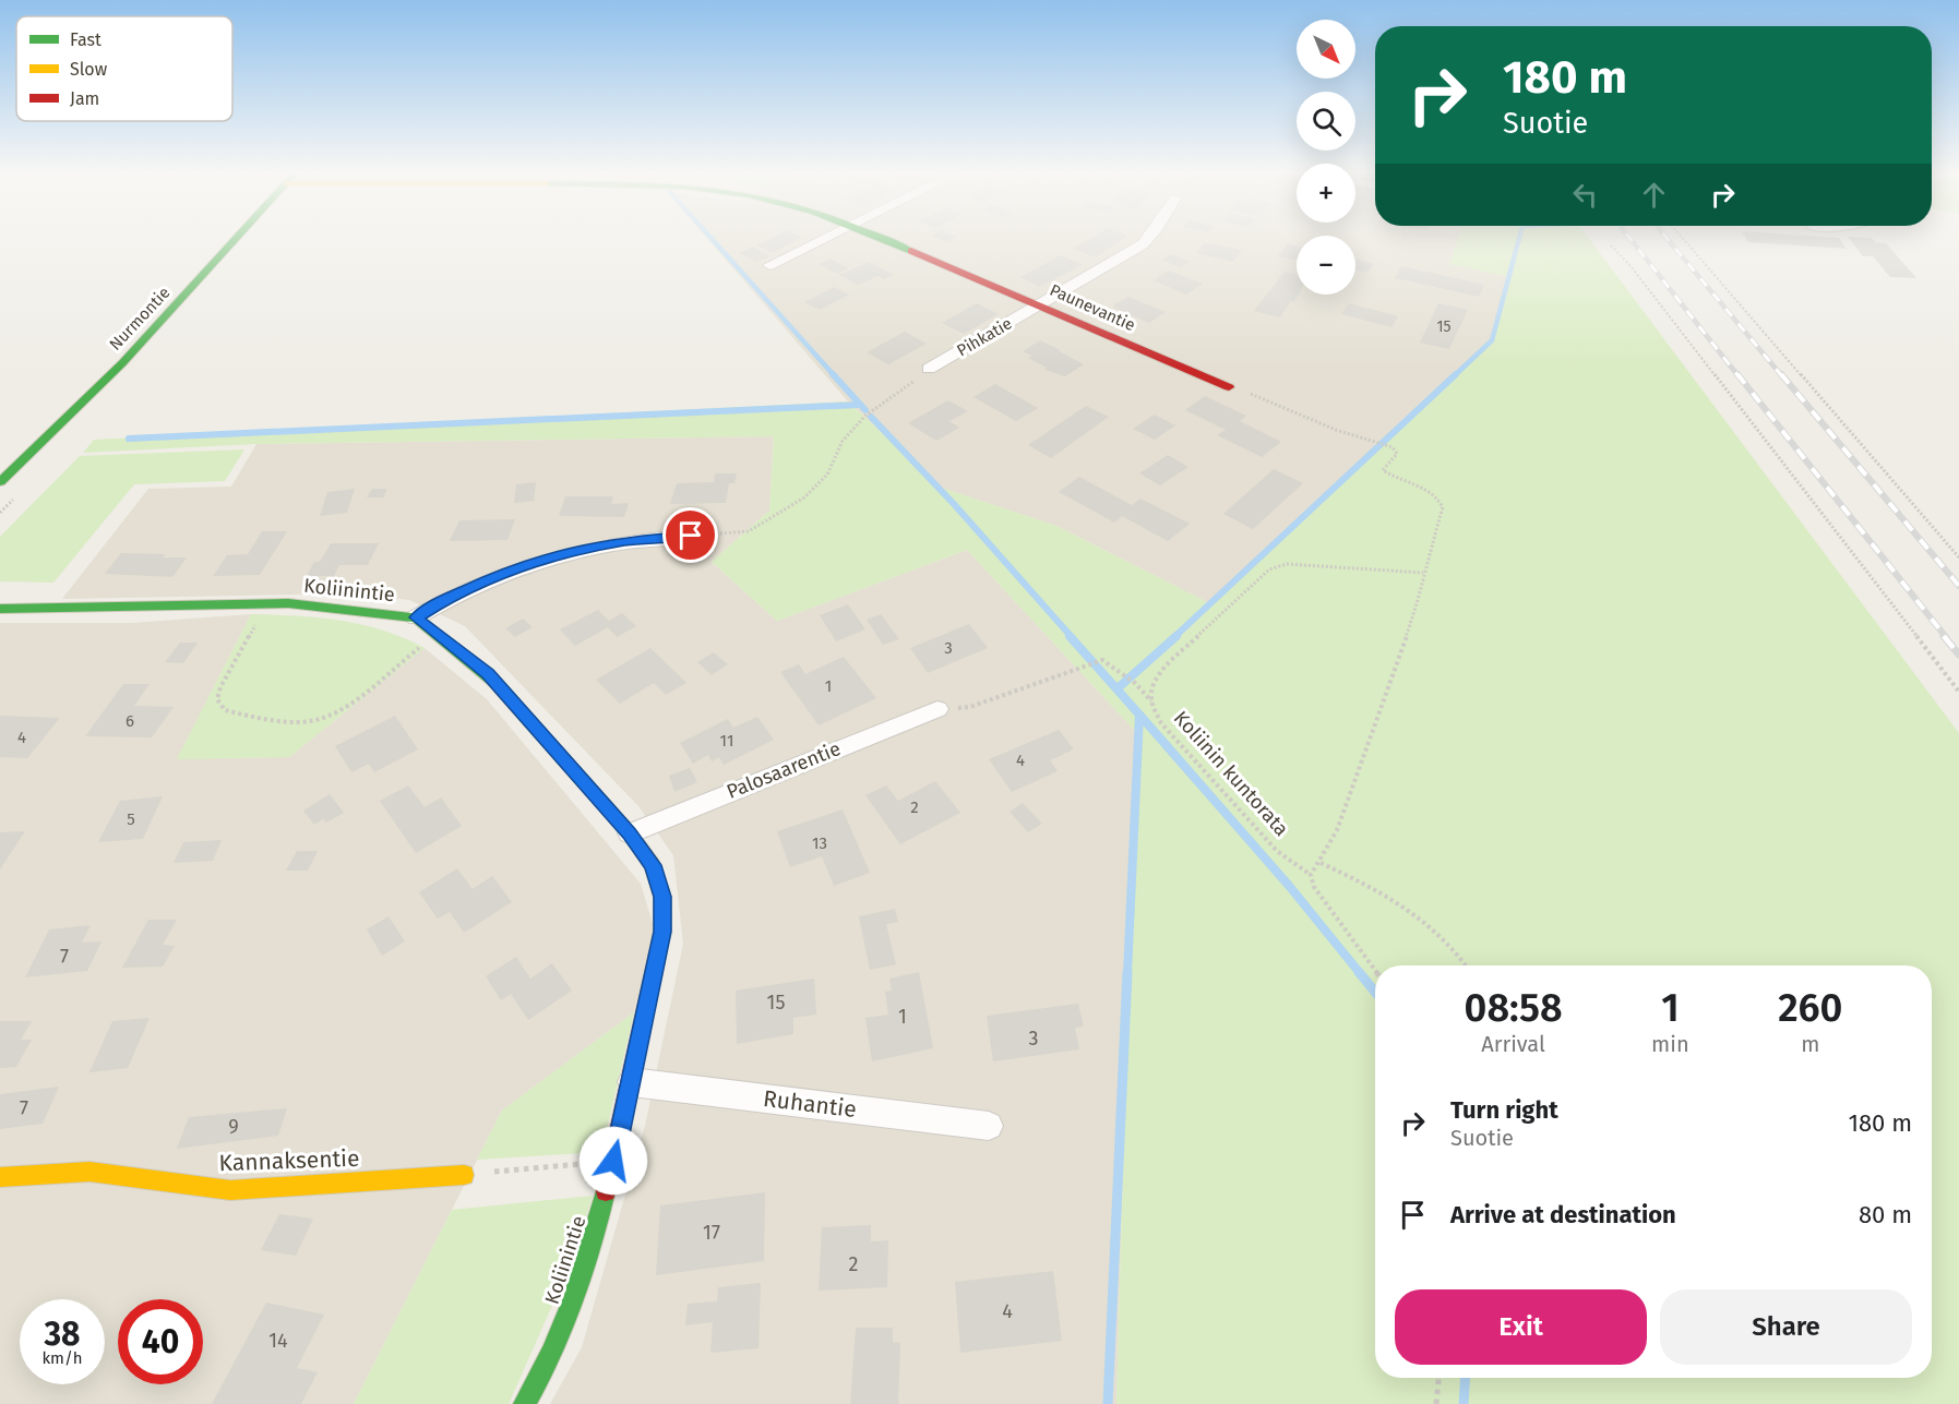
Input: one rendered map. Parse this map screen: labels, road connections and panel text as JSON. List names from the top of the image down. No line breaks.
{"streets":{"street":["Paunevantie","Nurmontie","Pihkatie","Koliinintie","Palosaarentie","Ruhantie","Kannaksentie"],"path":["Koliinin kuntorata"]},"crossings":[["Paunevantie","Pihkatie"],["Koliinintie","Palosaarentie"],["Koliinintie","Ruhantie"]],"house_numbers":["15","3","1","6","4","11","4","2","5","13","7","15","1","3","7","9","17","2","4","14"],"legend":["Fast","Slow","Jam"],"north":"bottom right","page":{"map_buttons":["+","−"],"turn":["180 m","Suotie"],"eta":["08:58","Arrival","1","min","260","m"],"list":[{"name":"Turn right","note":"Suotie","value":"180 m"},{"name":"Arrive at destination","value":"80 m"}],"buttons":["Exit","Share"],"speed":"38 km/h","limit":"40"}}
